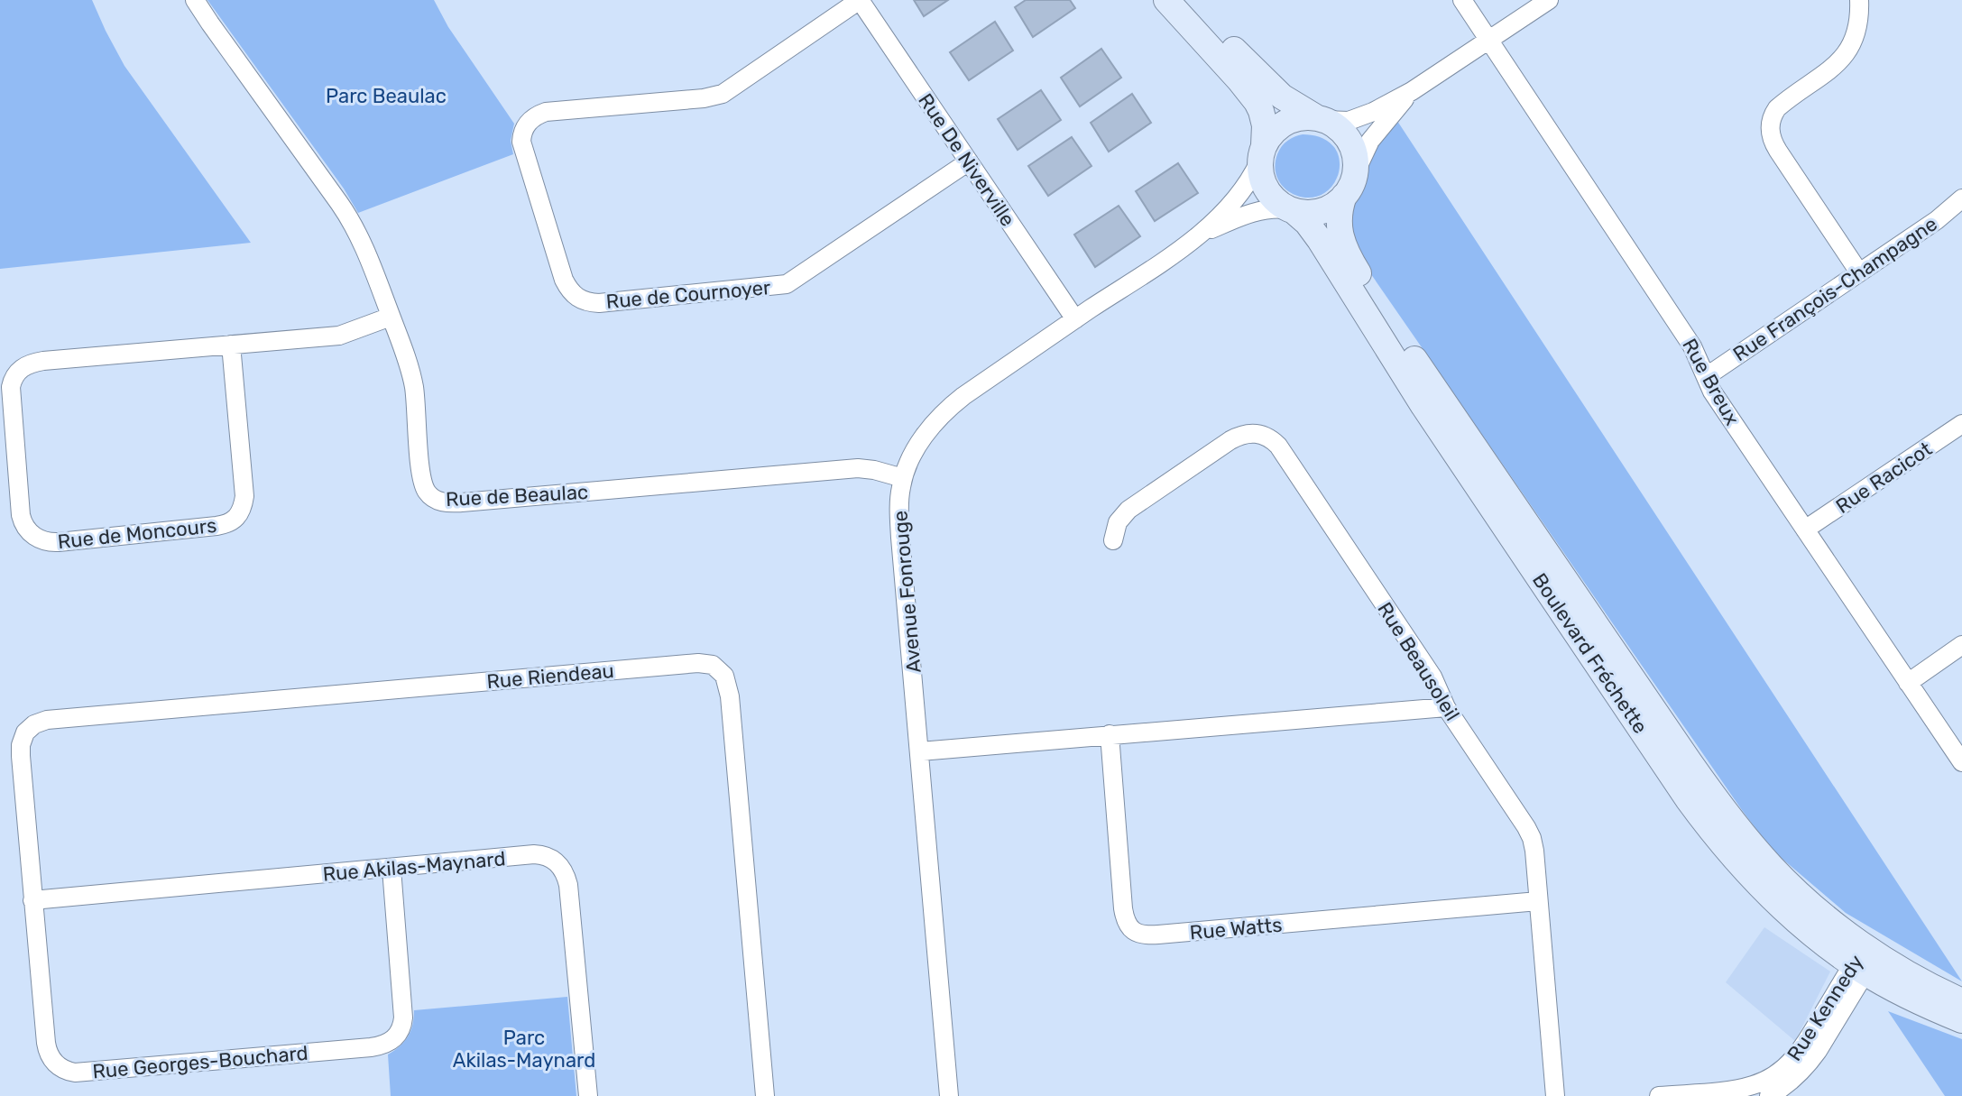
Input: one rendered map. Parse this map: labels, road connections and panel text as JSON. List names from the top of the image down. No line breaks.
{"streets":{"main road":["Boulevard Fréchette"],"street":["Rue De Niverville","Rue François-Champagne","Rue de Cournoyer","Rue Breux","Rue Racicot","Rue de Beaulac","Rue de Moncours","Avenue Fonrouge","Rue Beausoleil","Rue Riendeau","Rue Akilas-Maynard","Rue Watts","Rue Kennedy","Rue Georges-Bouchard"]},"crossings":[["Rue De Niverville","Rue de Cournoyer"],["Rue De Niverville","Avenue Fonrouge"],["Rue François-Champagne","Rue Breux"],["Rue Breux","Rue Racicot"],["Rue de Beaulac","Rue de Moncours"],["Rue de Beaulac","Avenue Fonrouge"],["Boulevard Fréchette","Rue Kennedy"],["Rue Beausoleil","Rue Watts"],["Rue Riendeau","Rue Georges-Bouchard"],["Rue Akilas-Maynard","Rue Georges-Bouchard"]],"parks":["Parc Beaulac","Parc Akilas-Maynard"]}
